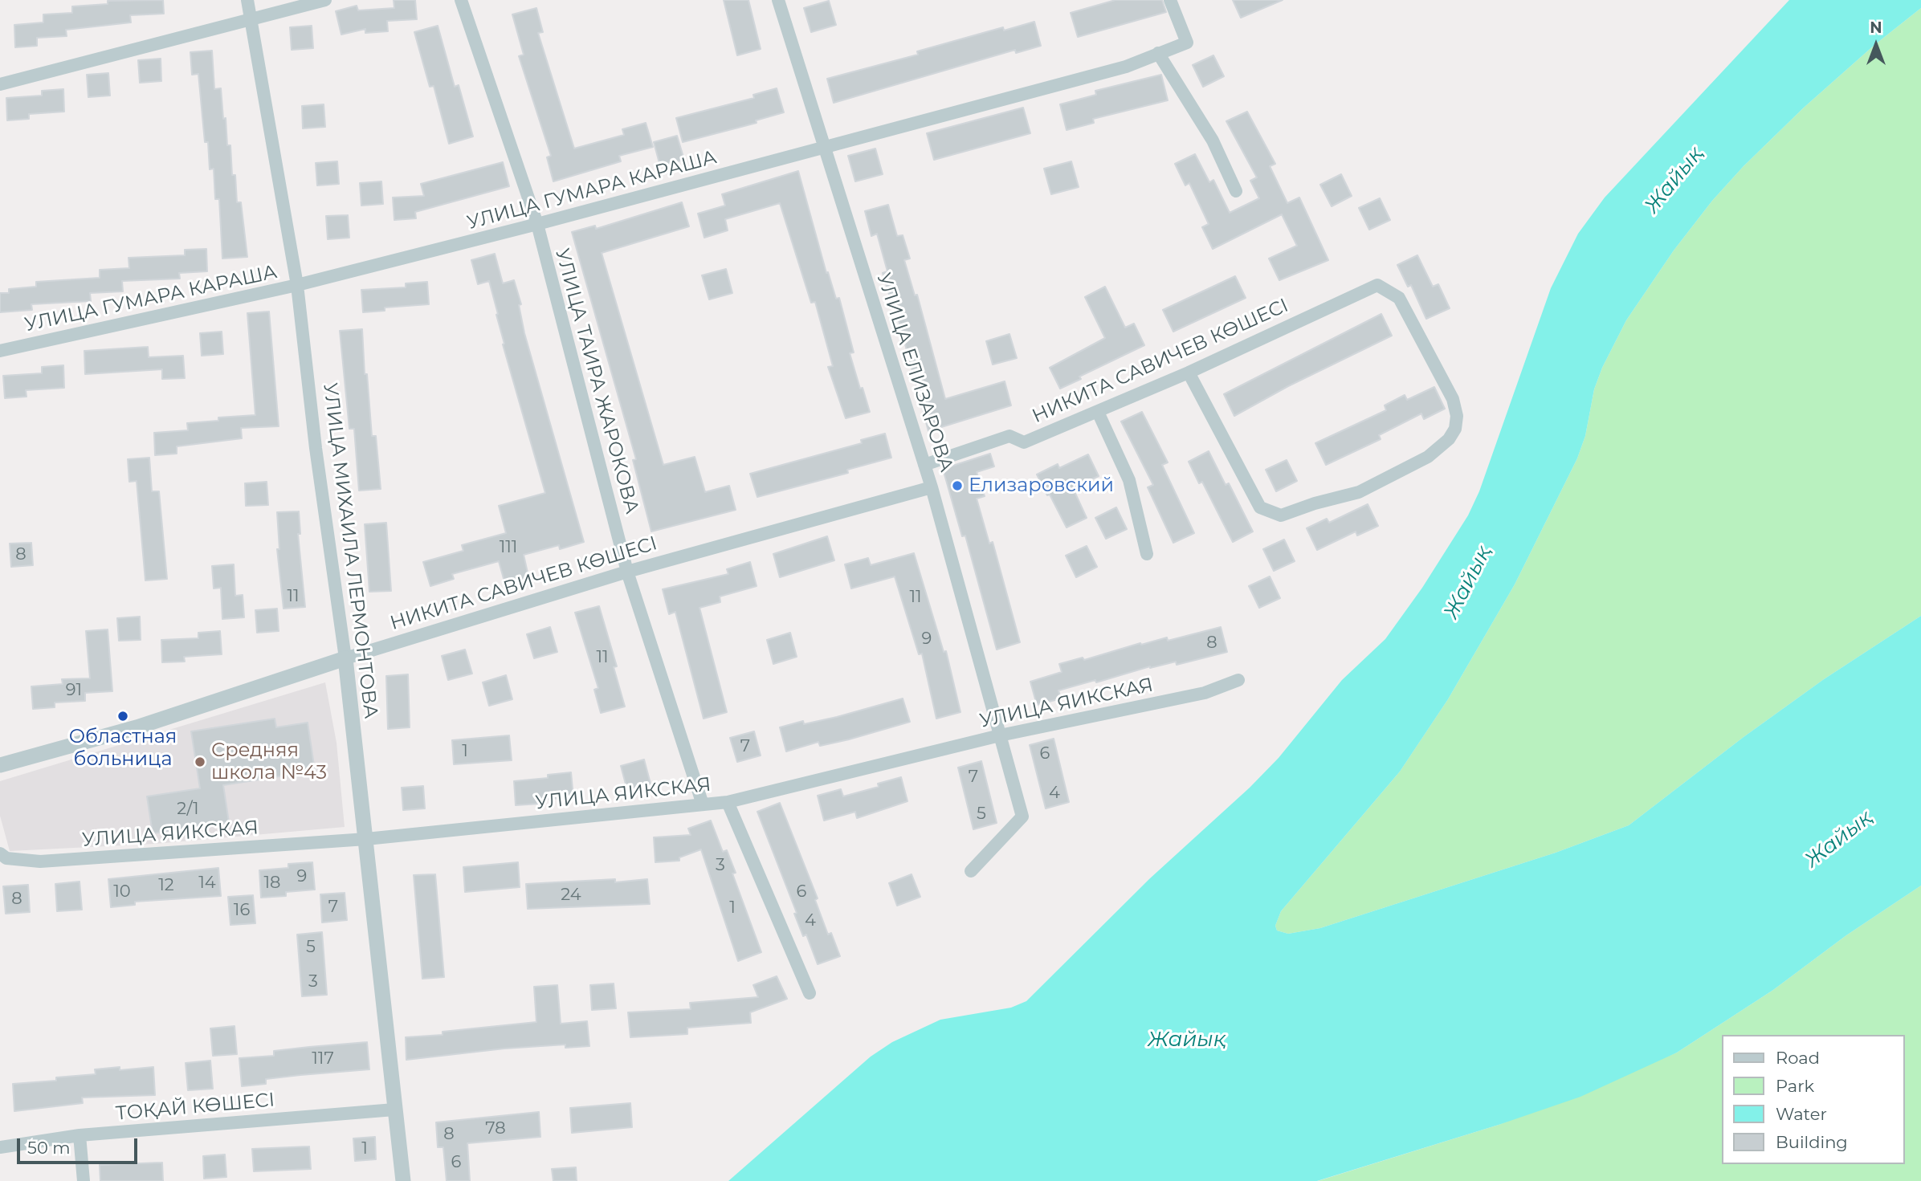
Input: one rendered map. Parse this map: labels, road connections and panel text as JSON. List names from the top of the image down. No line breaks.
{"streets":{"street":["УЛИЦА ГУМАРА КАРАША","НИКИТА САВИЧЕВ КӨШЕСІ","УЛИЦА ЕЛИЗАРОВА","УЛИЦА ТАИРА ЖАРОКОВА","УЛИЦА МИХАИЛА ЛЕРМОНТОВА","УЛИЦА ЯИКСКАЯ","ТОҚАЙ КӨШЕСІ"]},"crossings":[["УЛИЦА ГУМАРА КАРАША","УЛИЦА ЕЛИЗАРОВА"],["УЛИЦА ГУМАРА КАРАША","УЛИЦА ТАИРА ЖАРОКОВА"],["УЛИЦА ГУМАРА КАРАША","УЛИЦА МИХАИЛА ЛЕРМОНТОВА"],["НИКИТА САВИЧЕВ КӨШЕСІ","УЛИЦА ЕЛИЗАРОВА"],["НИКИТА САВИЧЕВ КӨШЕСІ","УЛИЦА ТАИРА ЖАРОКОВА"],["НИКИТА САВИЧЕВ КӨШЕСІ","УЛИЦА МИХАИЛА ЛЕРМОНТОВА"],["УЛИЦА ЕЛИЗАРОВА","УЛИЦА ЯИКСКАЯ"],["УЛИЦА ТАИРА ЖАРОКОВА","УЛИЦА ЯИКСКАЯ"],["УЛИЦА МИХАИЛА ЛЕРМОНТОВА","УЛИЦА ЯИКСКАЯ"],["УЛИЦА МИХАИЛА ЛЕРМОНТОВА","ТОҚАЙ КӨШЕСІ"]],"water":["Жайық"],"places":["Елизаровский","Областная больница","Средняя школа №43"],"house_numbers":["111","8","11","11","9","8","11","91","7","1","6","7","4","2/1","5","3","9","14","18","12","10","6","24","8","7","1","16","4","5","3","117","78","8","1","6"],"legend":["Road","Park","Water","Building"],"scale_bar":"50 m","north":"top"}
